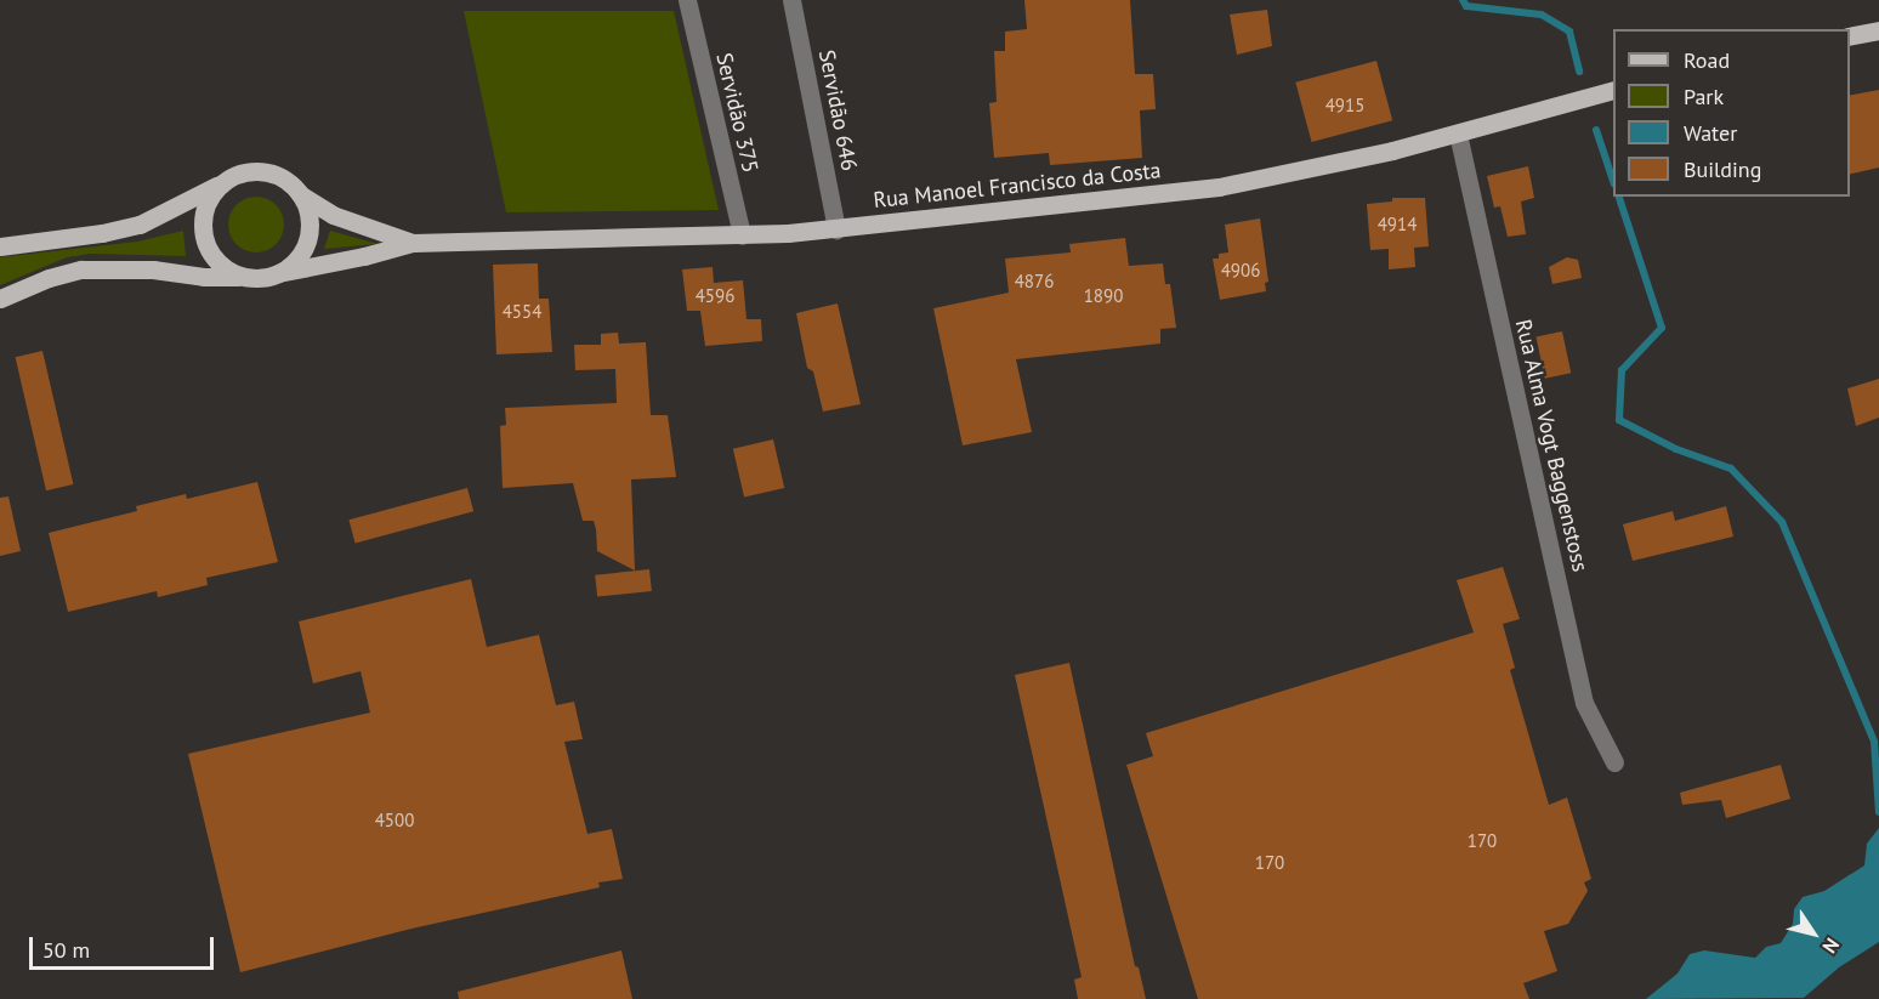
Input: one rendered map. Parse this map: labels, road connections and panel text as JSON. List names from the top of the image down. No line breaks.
{"streets":{"main road":["Rua Manoel Francisco da Costa"],"street":["Servidão 646","Servidão 375","Rua Alma Vogt Baggenstoss"]},"crossings":[["Servidão 646","Rua Manoel Francisco da Costa"],["Servidão 375","Rua Manoel Francisco da Costa"],["Rua Manoel Francisco da Costa","Rua Alma Vogt Baggenstoss"]],"house_numbers":["4915","4914","4906","4876","4596","1890","4554","4500","170","170"],"legend":["Road","Park","Water","Building"],"scale_bar":"50 m","north":"bottom right"}
